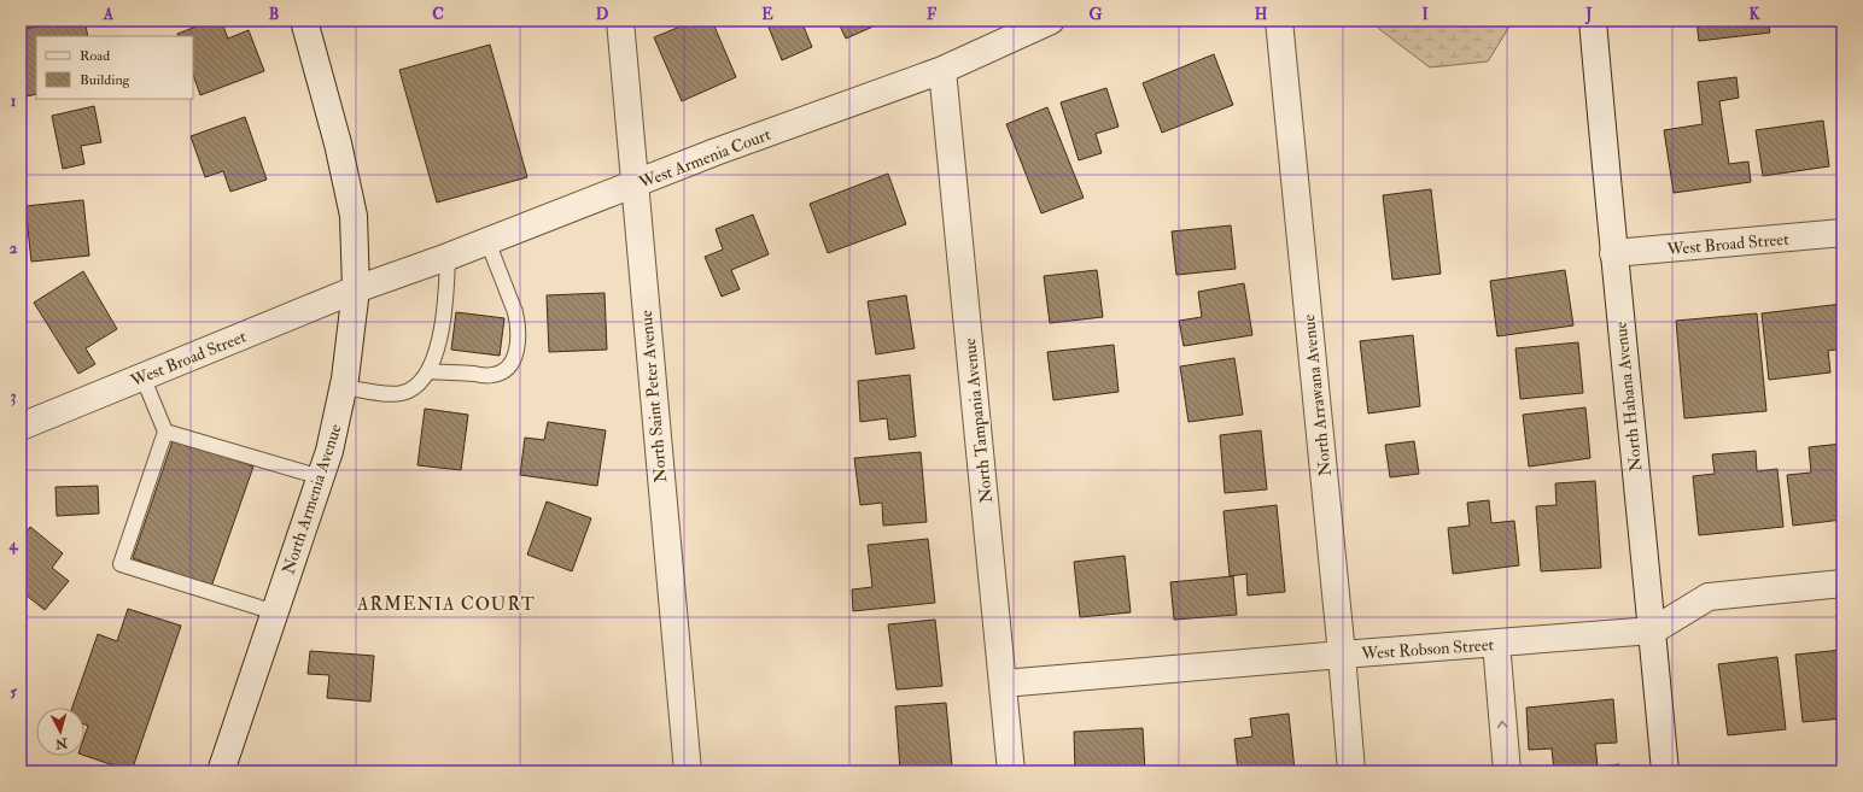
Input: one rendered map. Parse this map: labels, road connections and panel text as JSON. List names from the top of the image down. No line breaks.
{"streets":{"street":["West Armenia Court","West Broad Street","North Arrawana Avenue","North Saint Peter Avenue","North Habana Avenue","North Tampania Avenue","North Armenia Avenue","West Robson Street"]},"crossings":[["West Armenia Court","West Broad Street"],["West Armenia Court","North Saint Peter Avenue"],["West Armenia Court","North Tampania Avenue"],["West Armenia Court","North Armenia Avenue"],["West Broad Street","North Habana Avenue"],["West Broad Street","North Armenia Avenue"],["North Arrawana Avenue","West Robson Street"],["North Habana Avenue","West Robson Street"],["North Tampania Avenue","West Robson Street"]],"districts":["ARMENIA COURT"],"legend":["Road","Building"],"north":"bottom","grid":{"columns":["A","B","C","D","E","F","G","H","I","J","K"],"rows":["1","2","3","4","5"]}}
